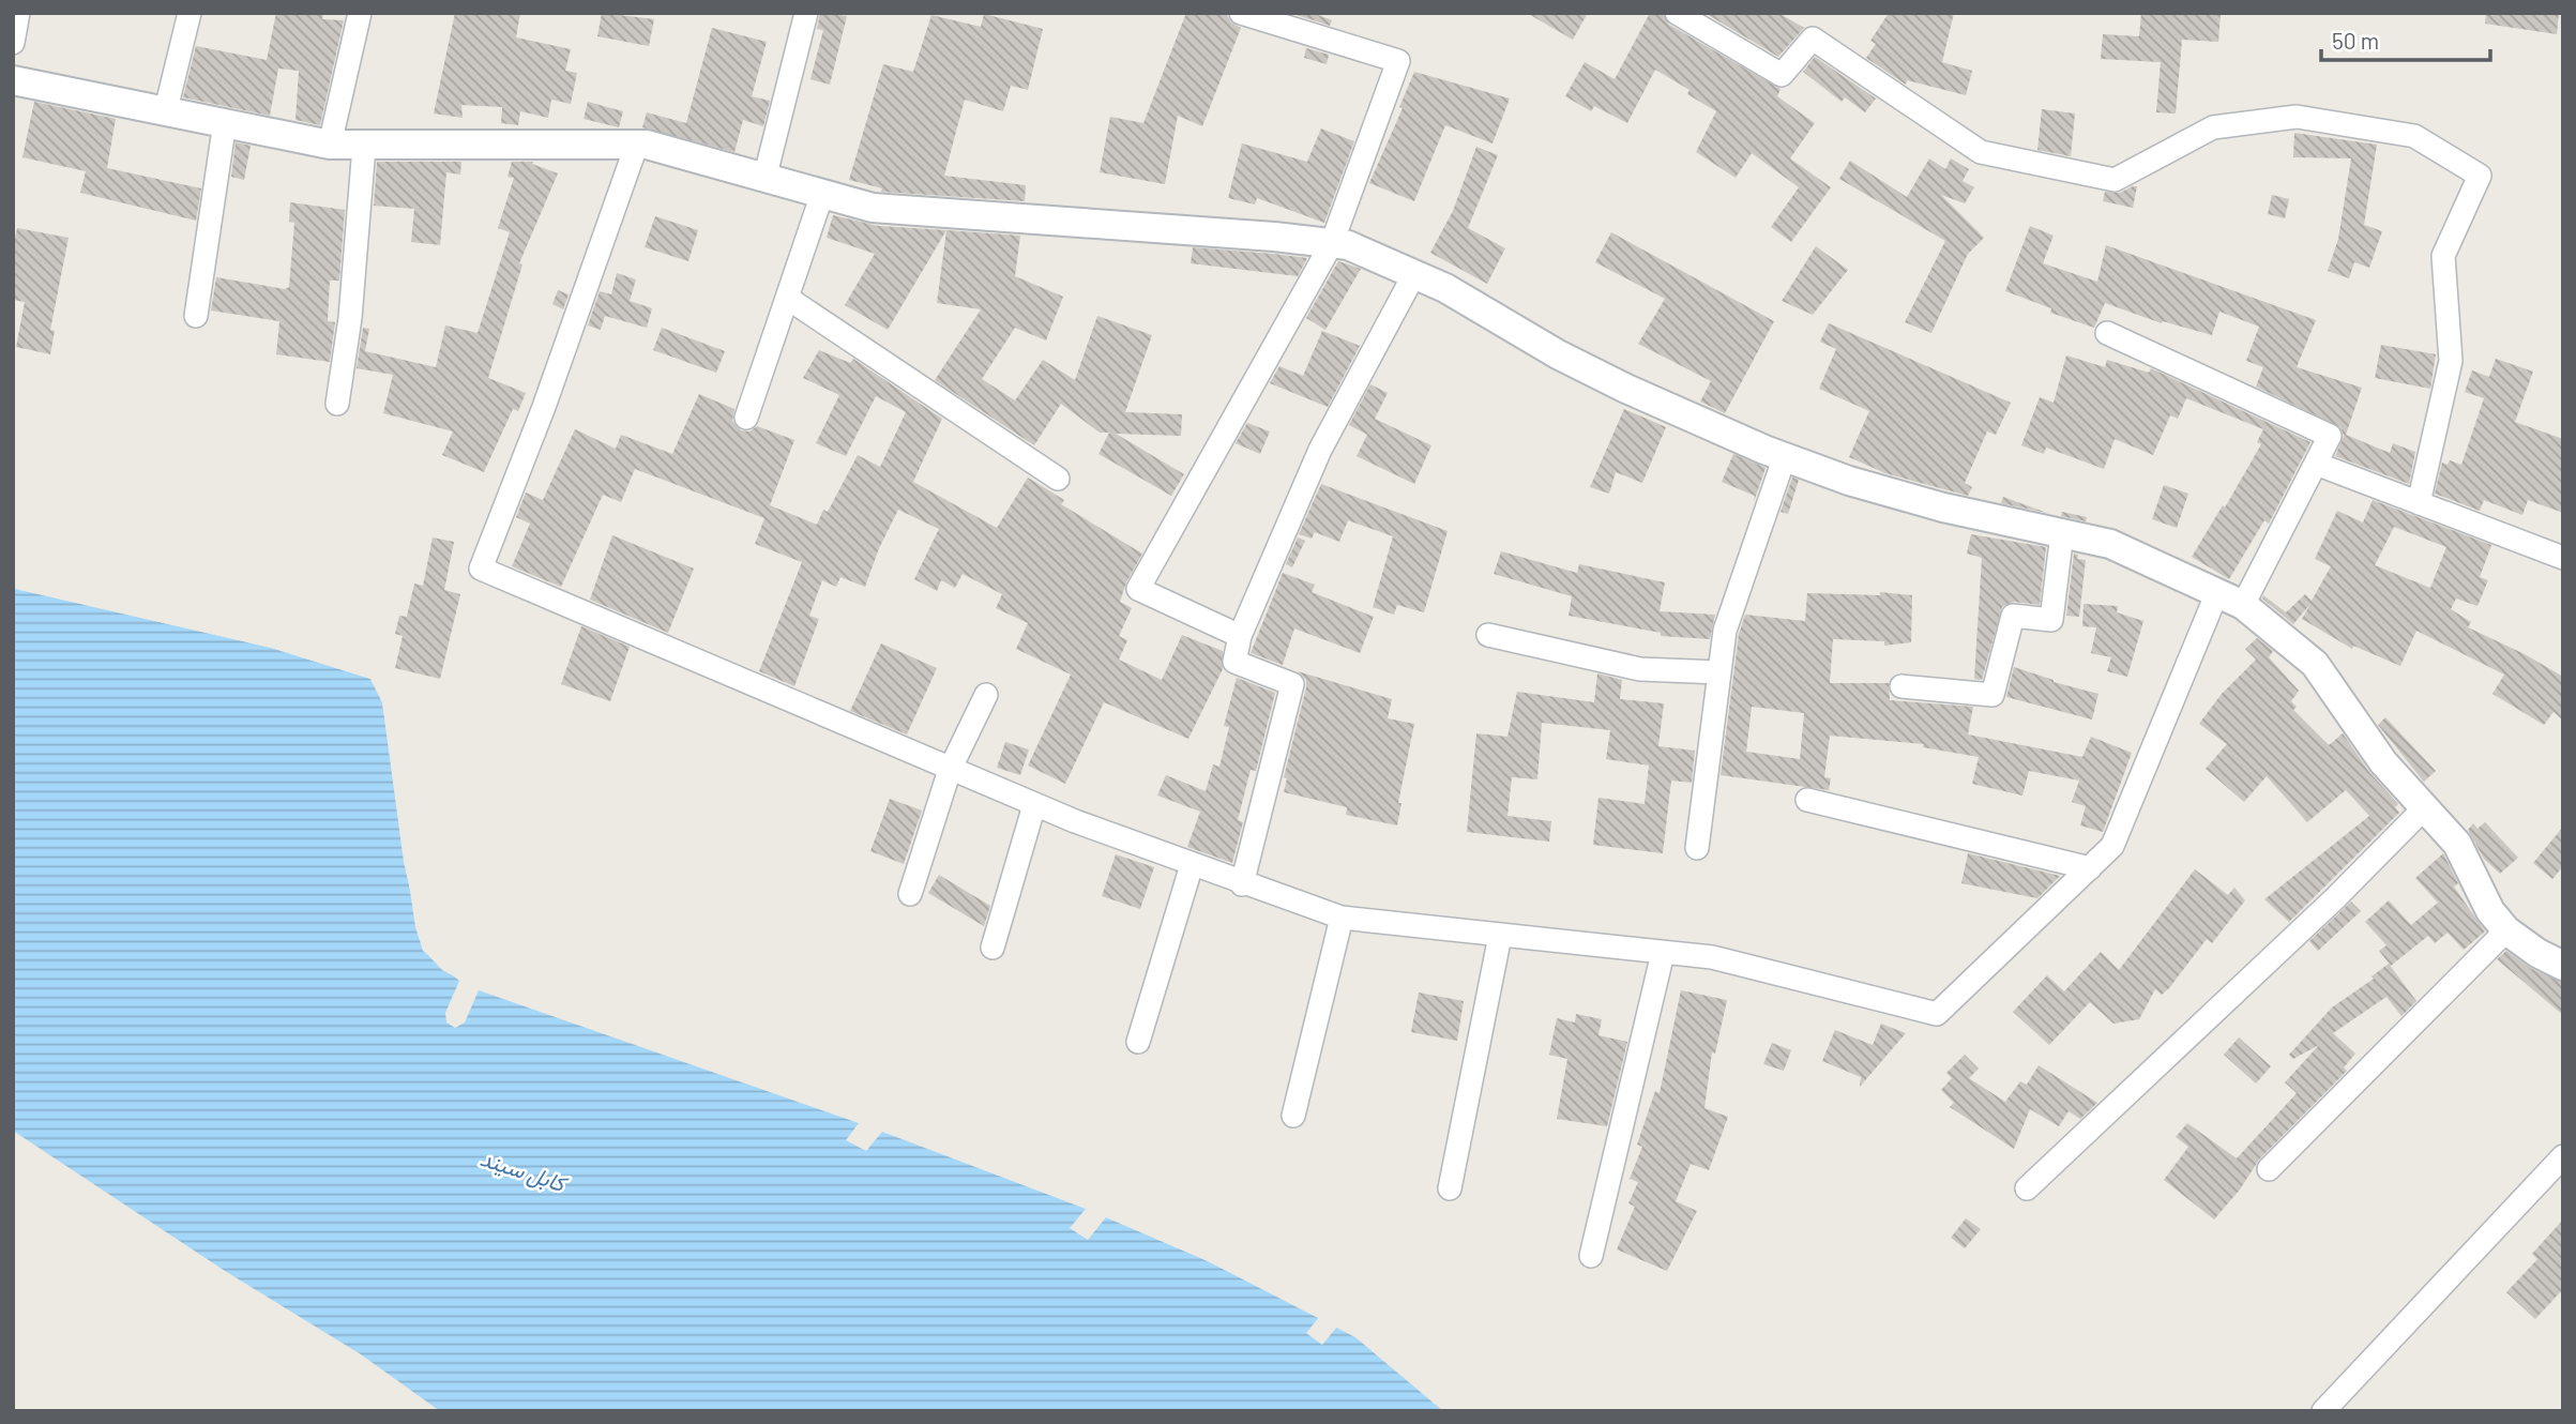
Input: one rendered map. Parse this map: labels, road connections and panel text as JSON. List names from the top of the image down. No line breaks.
{"water":["کابل سيند"],"scale_bar":"50 m"}
